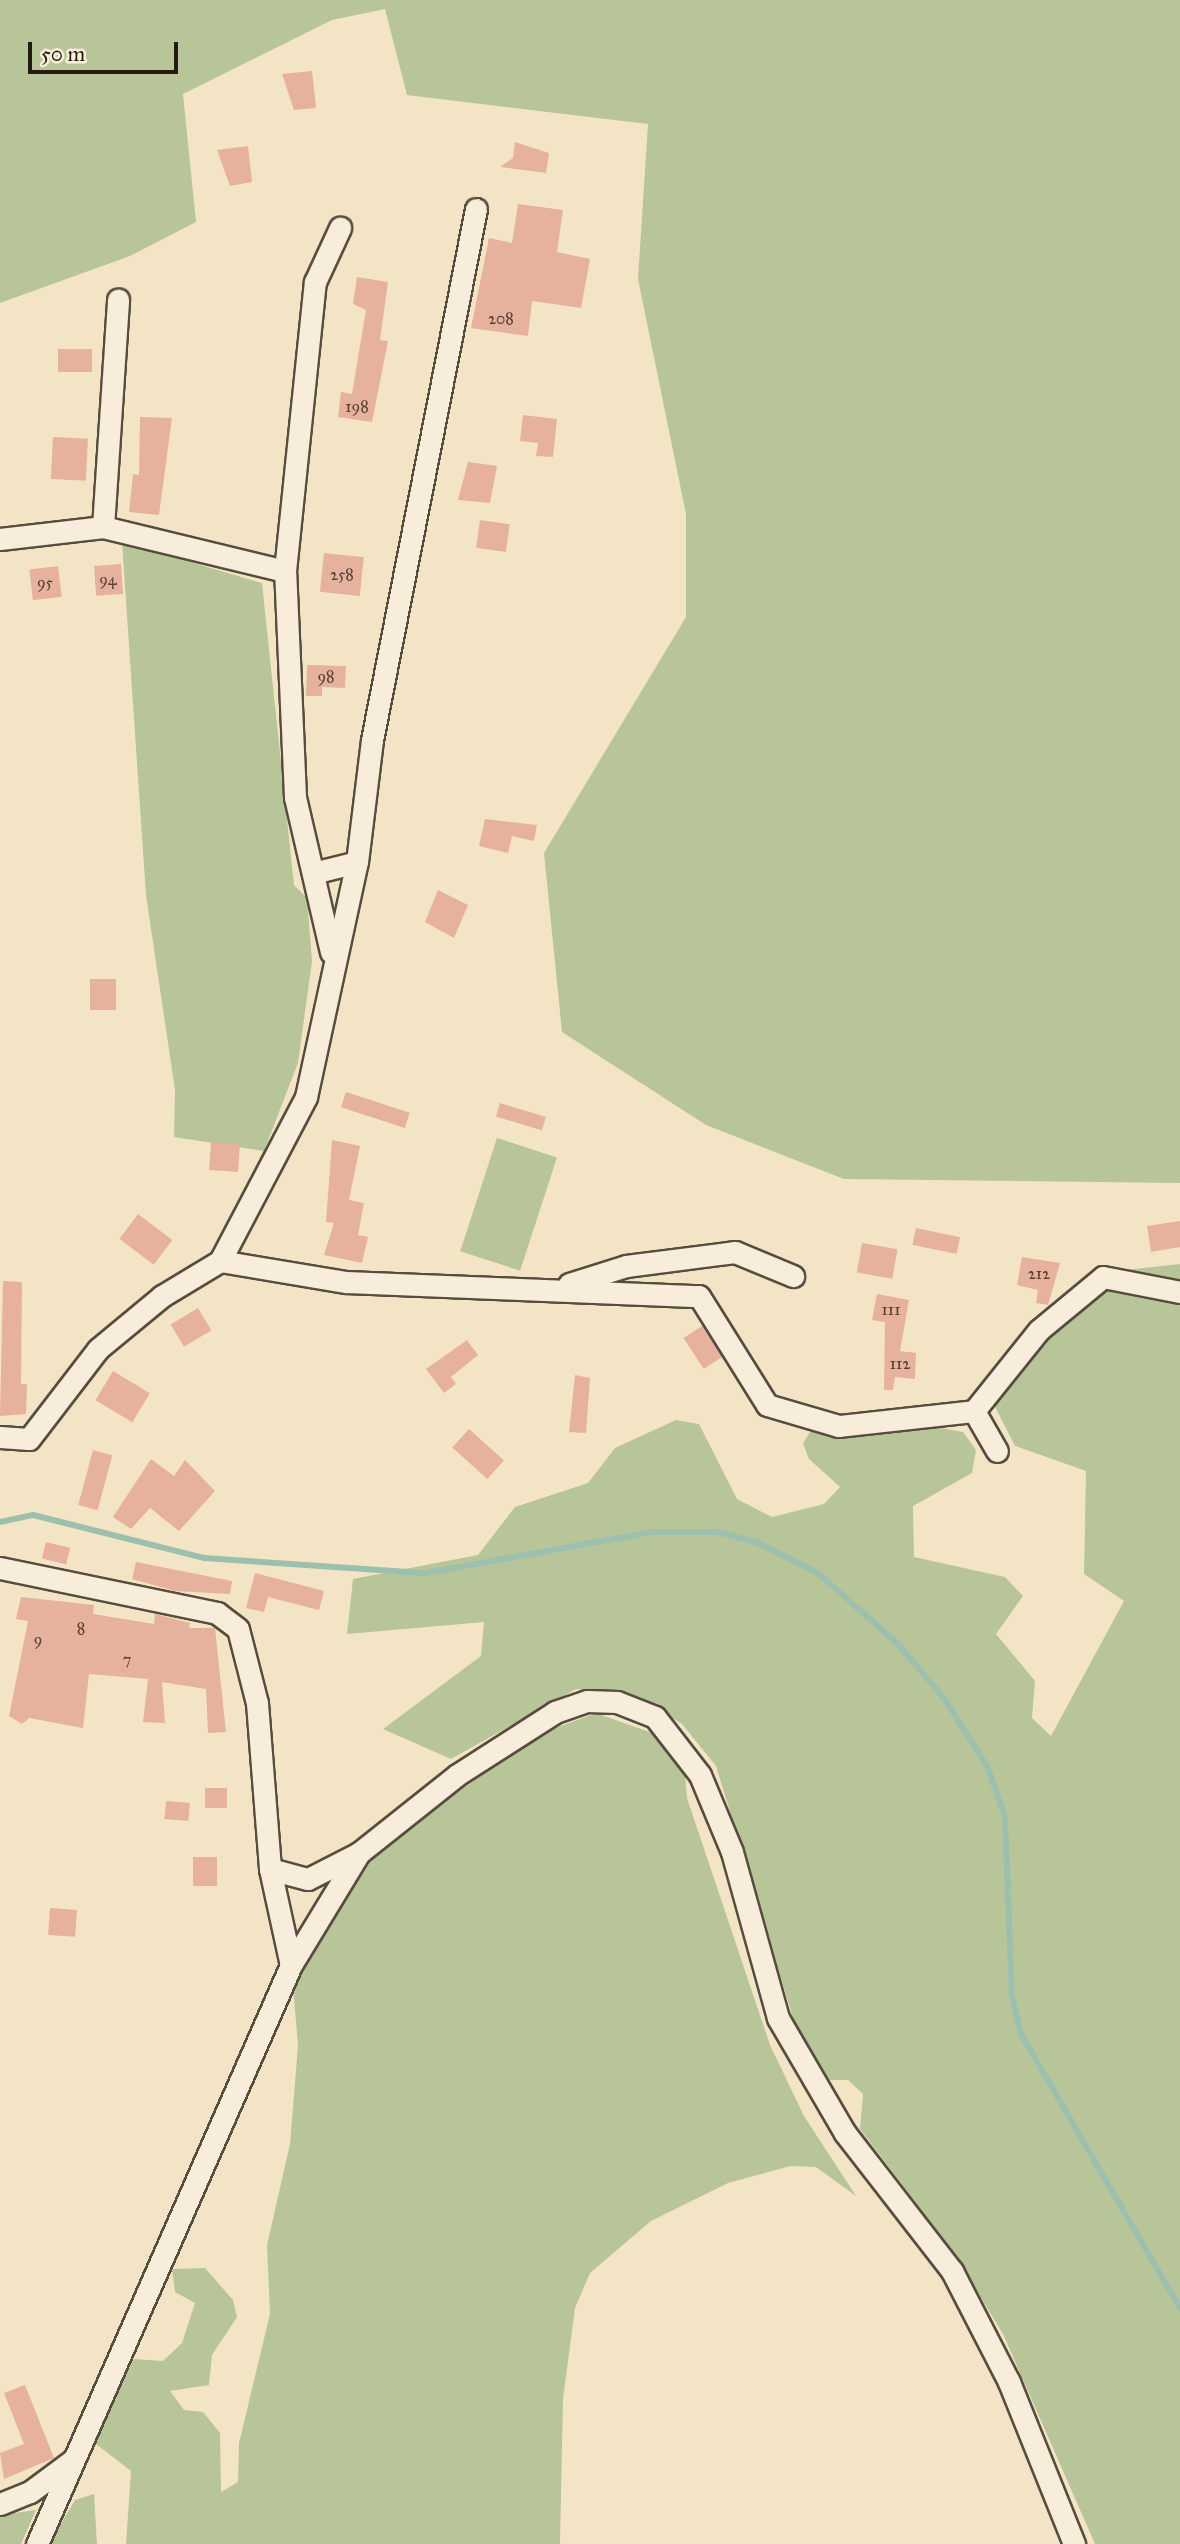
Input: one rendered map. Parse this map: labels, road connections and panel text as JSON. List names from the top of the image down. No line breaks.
{"house_numbers":["208","198","258","94","95","98","212","111","112","8","9","7"],"scale_bar":"50 m"}
